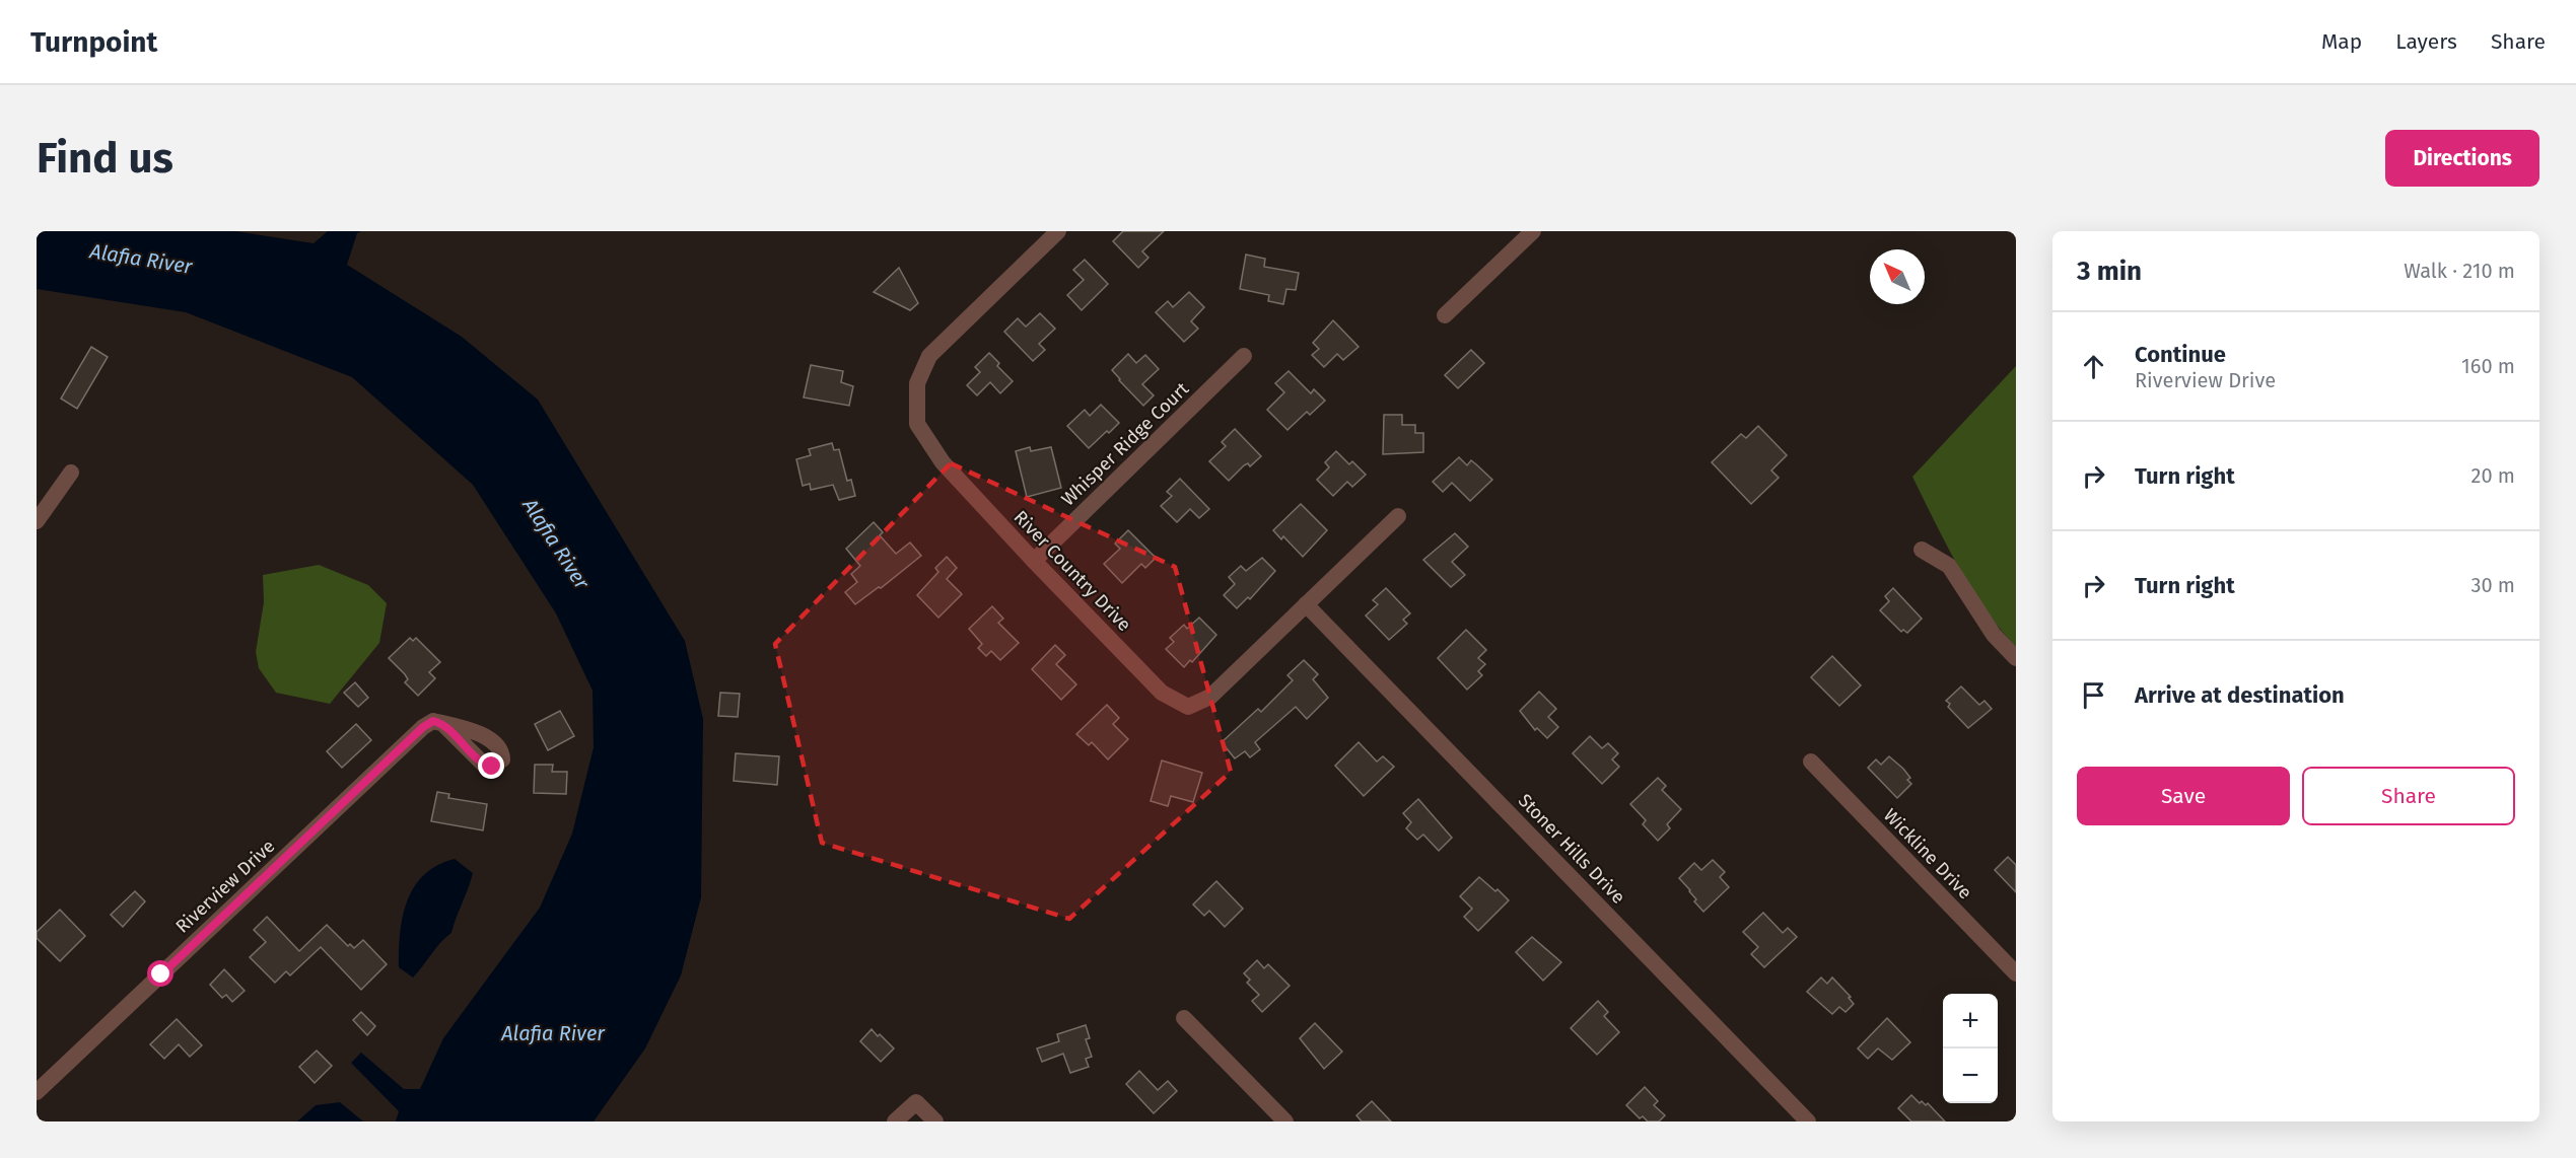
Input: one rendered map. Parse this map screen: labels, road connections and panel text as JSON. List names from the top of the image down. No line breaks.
{"streets":{"street":["Whisper Ridge Court","River Country Drive","Stoner Hills Drive","Wickline Drive","Riverview Drive"]},"crossings":[["Whisper Ridge Court","River Country Drive"],["River Country Drive","Stoner Hills Drive"]],"water":["Alafia River"],"north":"top left","page":{"header":"Turnpoint","nav":["Map","Layers","Share"],"buttons":["Directions",["Save","Share"]],"title":"Find us","heading":["3 min","Walk · 210 m"],"list":[["Continue","Riverview Drive","160 m"],["Turn right","20 m"],["Turn right","30 m"],"Arrive at destination"],"map_buttons":["+","−"]}}
